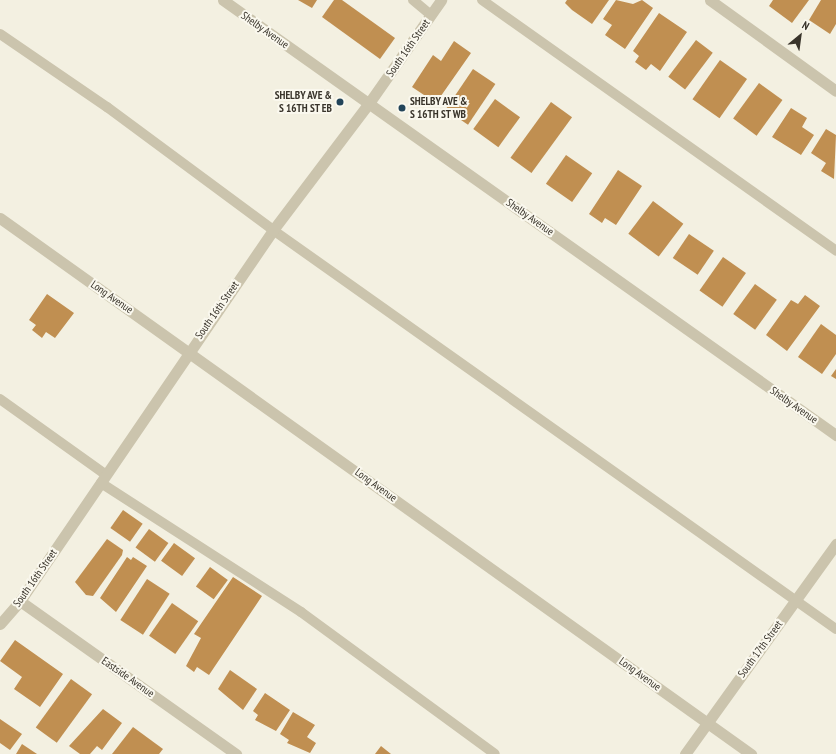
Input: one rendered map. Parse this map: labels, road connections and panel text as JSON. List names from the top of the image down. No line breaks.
{"streets":{"street":["Shelby Avenue","South 16th Street","Long Avenue","South 17th Street","Eastside Avenue"]},"crossings":[["Shelby Avenue","South 16th Street"],["South 16th Street","Long Avenue"],["South 16th Street","Eastside Avenue"],["Long Avenue","South 17th Street"]],"places":["SHELBY AVE & S 16TH ST EB","SHELBY AVE & S 16TH ST WB"],"north":"top right"}
